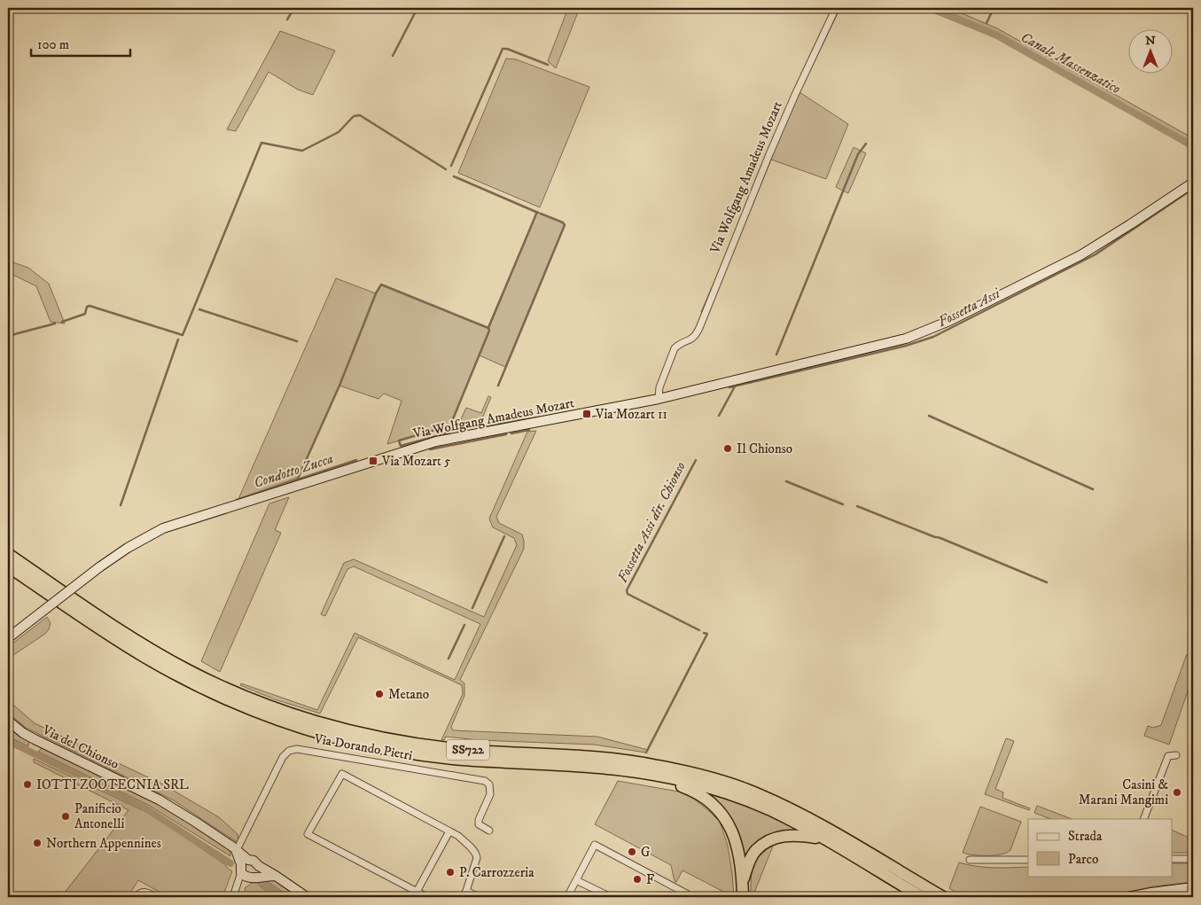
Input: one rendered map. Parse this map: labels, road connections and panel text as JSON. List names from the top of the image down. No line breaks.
{"streets":{"highway":["SS722"],"street":["Via Wolfgang Amadeus Mozart","Via del Chionso","Via Dorando Pietri"]},"crossings":[["Via del Chionso","Via Dorando Pietri"]],"water":["Canale Massenzatico","Fossetta Assi","Condotto Zucca","Fossetta Assi dir. Chionso"],"places":{"transit":["Via Mozart 11","Via Mozart 5"],"other":["Il Chionso","Metano","IOTTI ZOOTECNIA SRL","Casini & Marani Mangimi","Panificio Antonelli","Northern Appennines","G","P. Carrozzeria","F"]},"legend":["Strada","Parco"],"scale_bar":"100 m","north":"top"}
